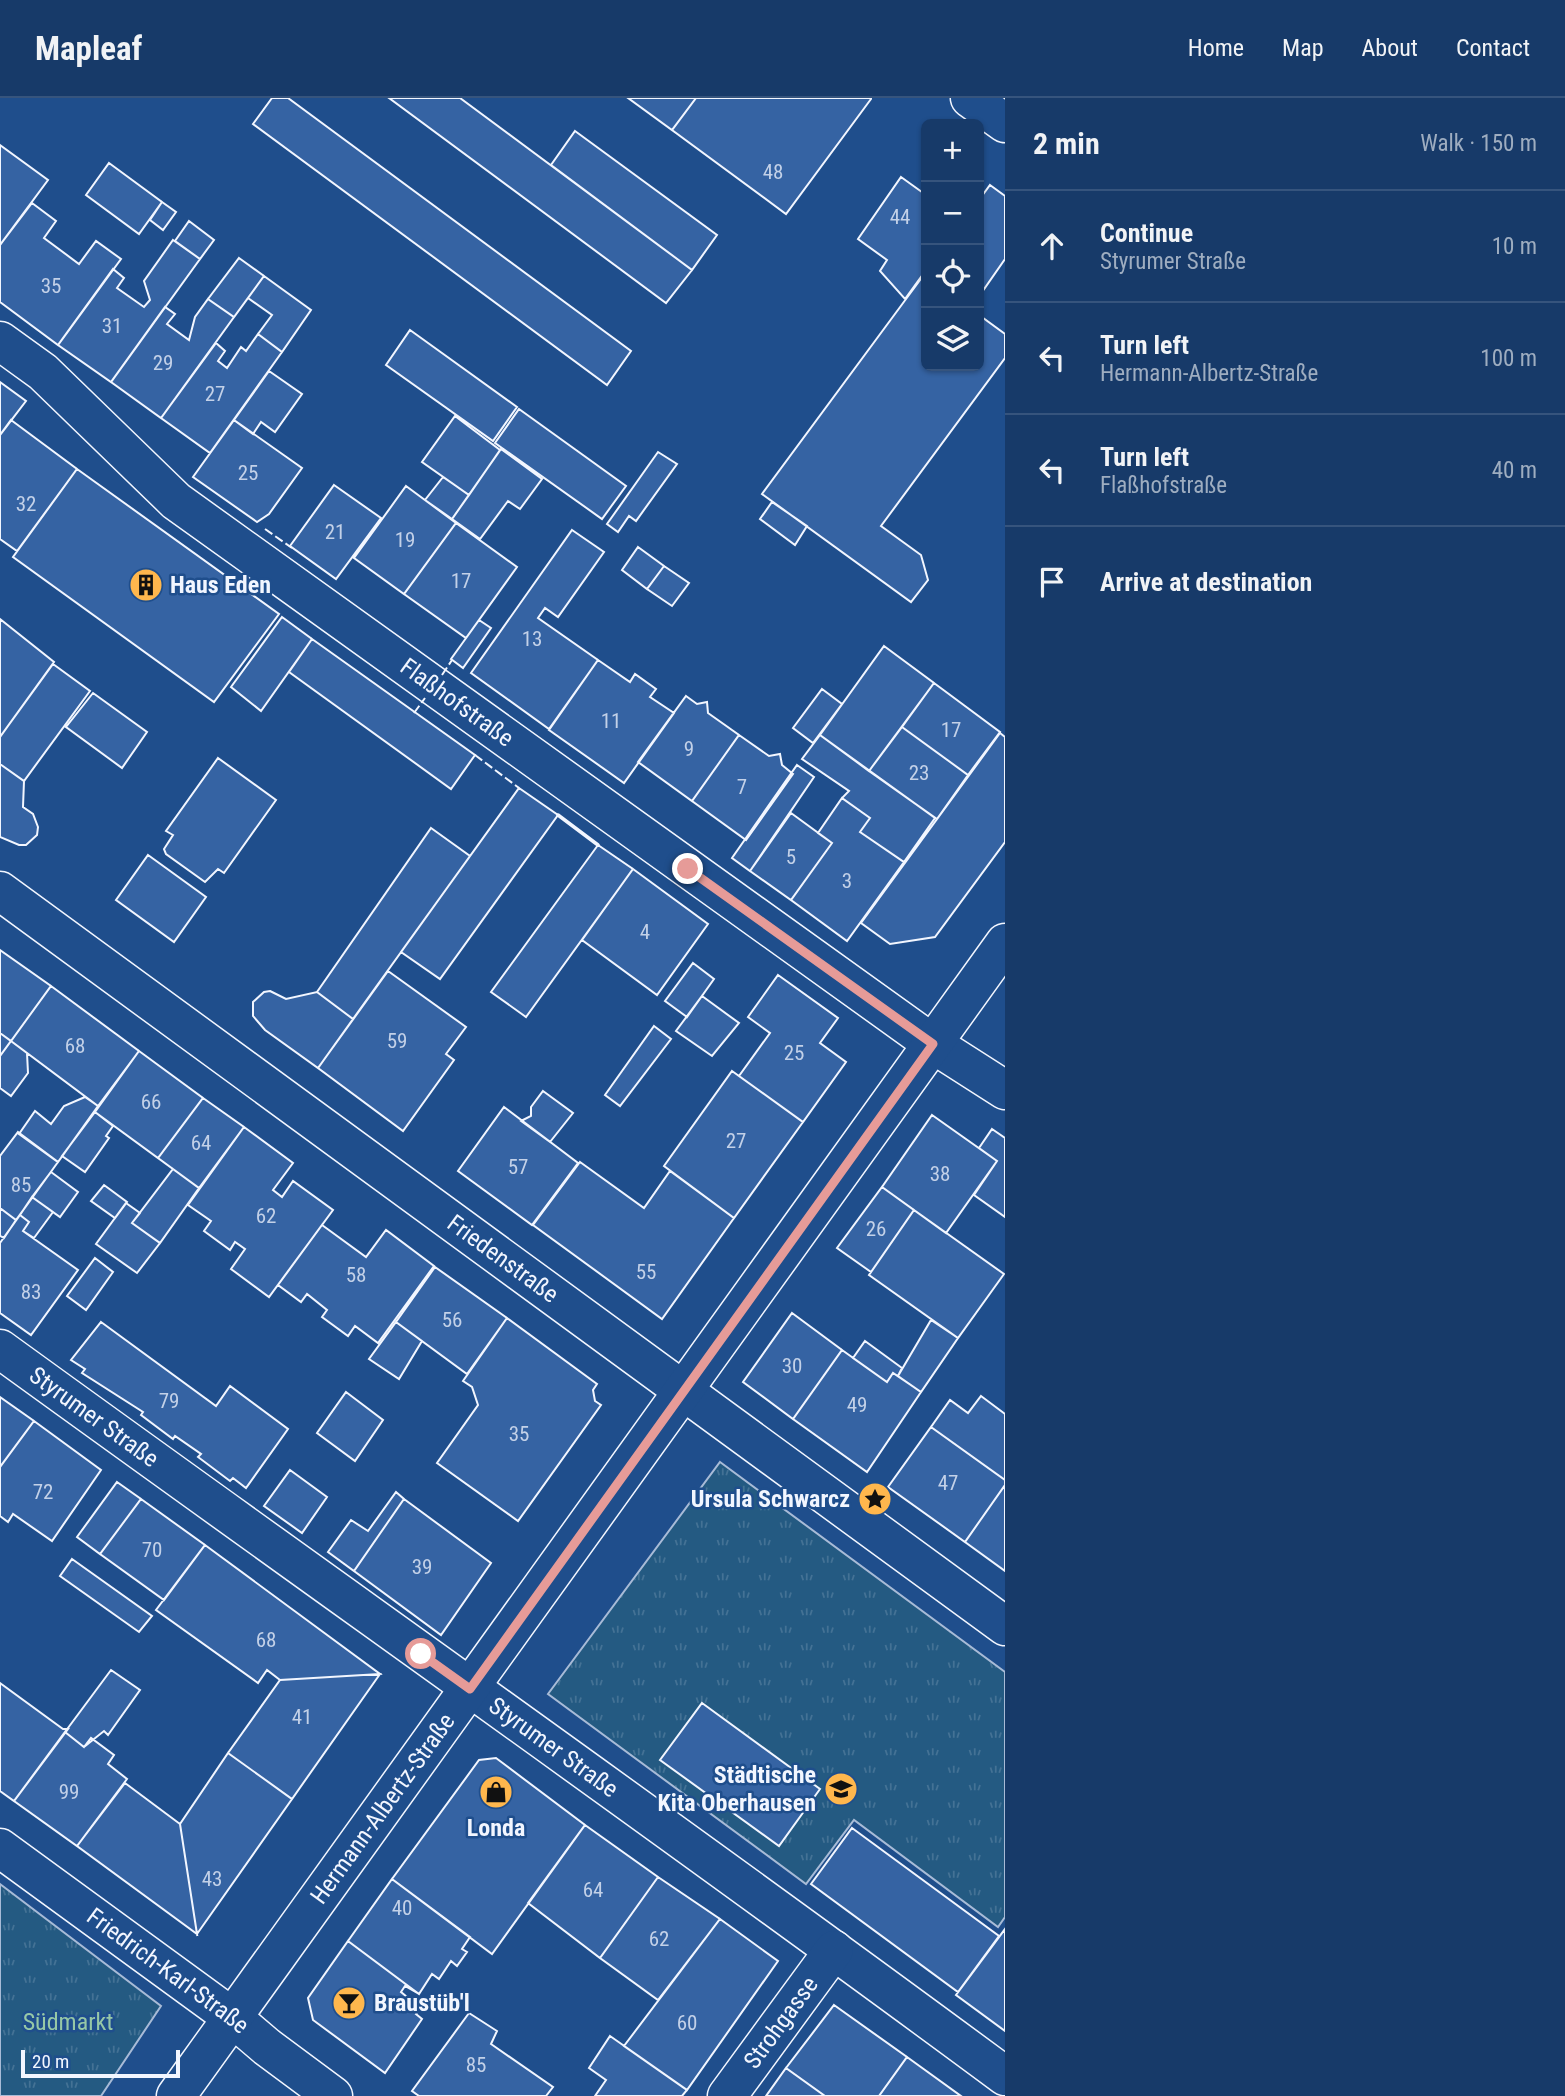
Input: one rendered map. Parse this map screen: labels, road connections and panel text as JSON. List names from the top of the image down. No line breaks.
{"streets":{"street":["Flaßhofstraße","Friedenstraße","Styrumer Straße","Hermann-Albertz-Straße","Friedrich-Karl-Straße","Strohgasse"]},"crossings":[["Flaßhofstraße","Hermann-Albertz-Straße"],["Friedenstraße","Hermann-Albertz-Straße"],["Styrumer Straße","Hermann-Albertz-Straße"],["Styrumer Straße","Strohgasse"],["Hermann-Albertz-Straße","Friedrich-Karl-Straße"]],"parks":["Südmarkt"],"places":{"building":["Haus Eden"],"place":["Ursula Schwarcz"],"school or university":["Städtische Kita Oberhausen"],"shop":["Londa"],"bar":["Braustüb'l"]},"house_numbers":["48","44","35","31","29","27","25","32","21","19","17","13","11","17","9","23","7","5","3","4","59","68","25","66","27","64","57","38","85","62","26","55","58","83","56","30","79","49","35","47","72","70","39","68","41","99","43","64","40","62","60","85"],"scale_bar":"20 m","page":{"header":"Mapleaf","nav":["Home","Map","About","Contact"],"heading":["2 min","Walk · 150 m"],"map_buttons":["+","−"],"list":[["Continue","Styrumer Straße","10 m"],["Turn left","Hermann-Albertz-Straße","100 m"],["Turn left","Flaßhofstraße","40 m"],"Arrive at destination"],"scale":"20 m"}}
